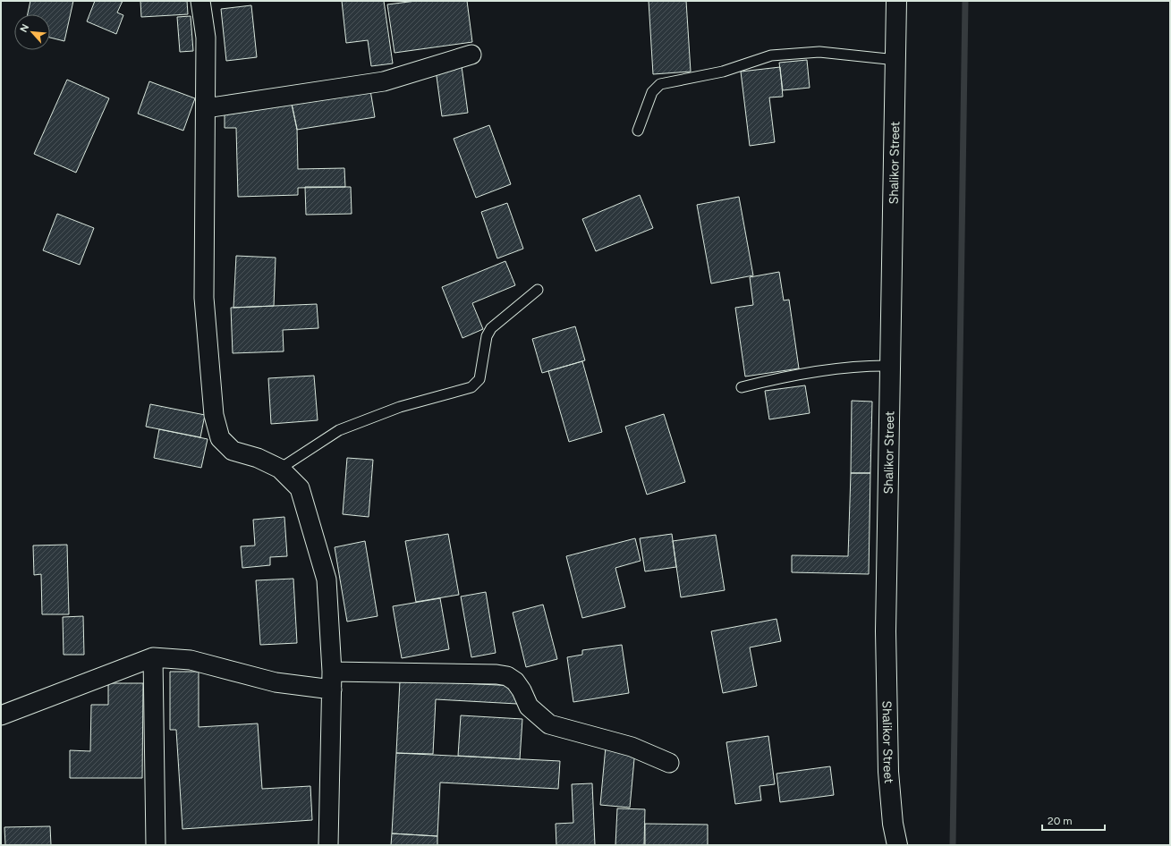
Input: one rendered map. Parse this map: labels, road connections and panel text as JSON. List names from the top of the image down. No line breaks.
{"streets":{"street":["Shаlikor Street"]},"scale_bar":"20 m","north":"top left"}
